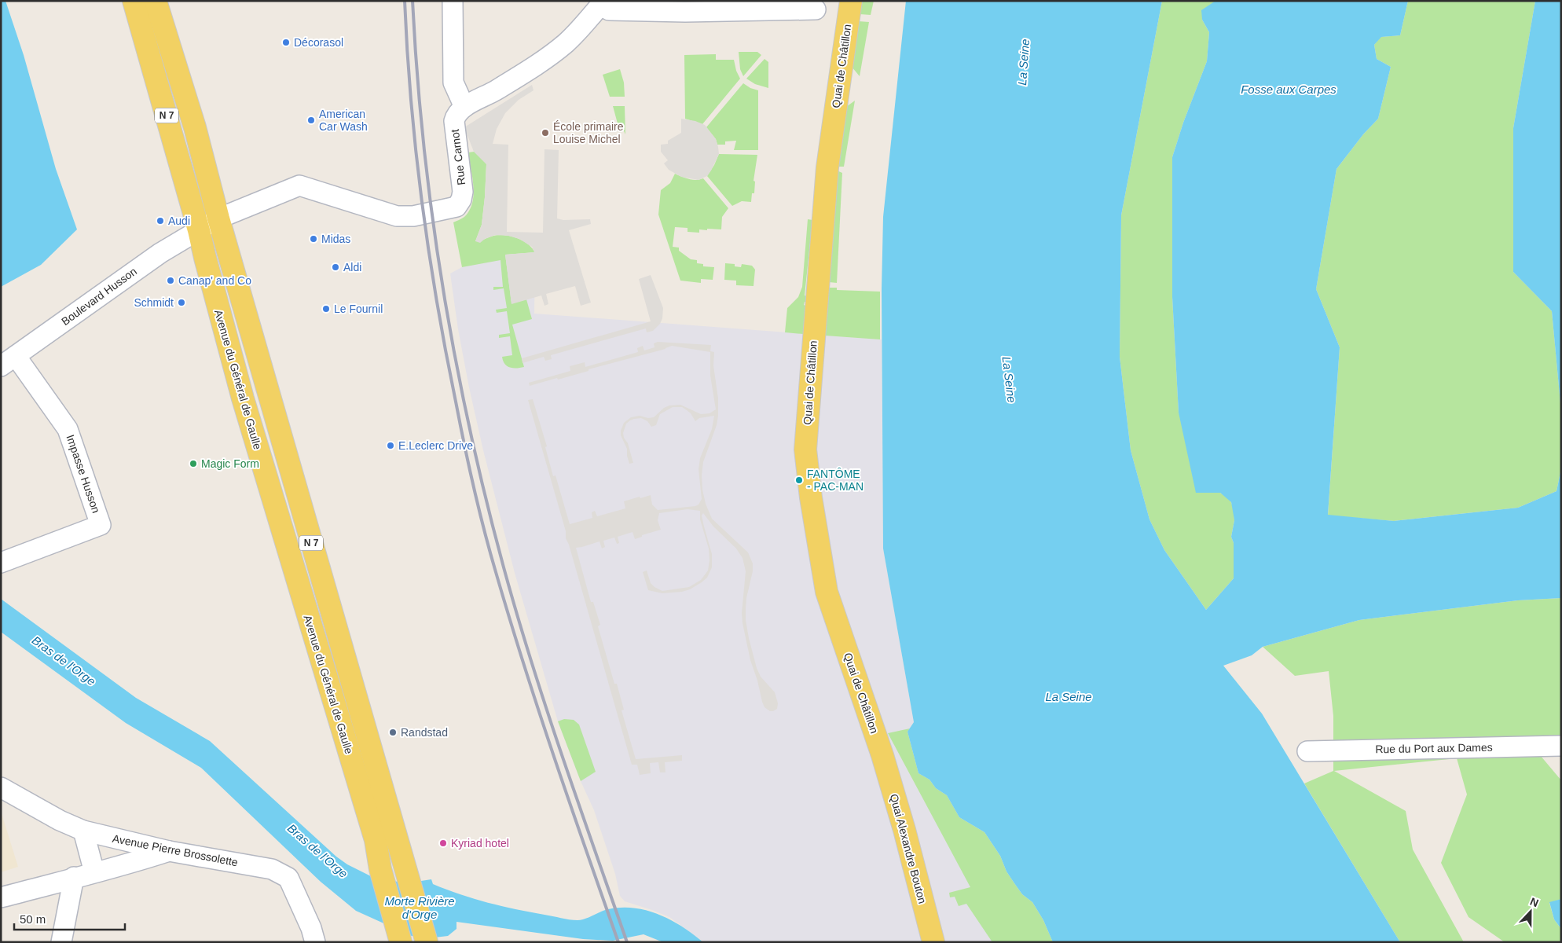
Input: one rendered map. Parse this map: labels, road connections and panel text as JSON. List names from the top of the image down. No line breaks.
{"streets":{"main road":["Quai de Châtillon","N 7","Avenue du Général de Gaulle","Quai Alexandre Bouton"],"street":["Rue Carnot","Boulevard Husson","Impasse Husson","Rue du Port aux Dames","Avenue Pierre Brossolette"]},"crossings":[["Quai de Châtillon","Quai Alexandre Bouton"],["Rue Carnot","Boulevard Husson"],["Rue Carnot","Avenue du Général de Gaulle"],["Boulevard Husson","Avenue du Général de Gaulle"],["Boulevard Husson","Impasse Husson"]],"water":["La Seine","Fosse aux Carpes","Bras de l'Orge","Morte Rivière d'Orge"],"places":["Décorasol","American Car Wash","École primaire Louise Michel","Audi","Midas","Aldi","Canap' and Co","Schmidt","Le Fournil","E.Leclerc Drive","Magic Form","FANTÔME - PAC-MAN","Randstad","Kyriad hotel"],"scale_bar":"50 m","north":"top"}
